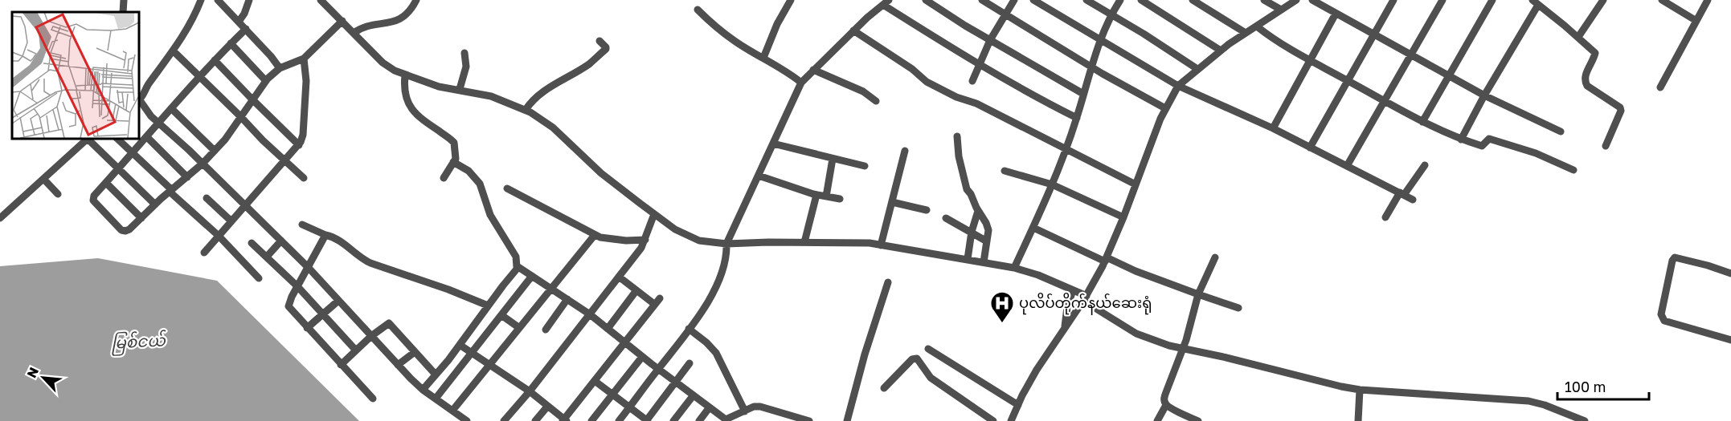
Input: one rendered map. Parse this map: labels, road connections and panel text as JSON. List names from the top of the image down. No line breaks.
{"water":["မြစ်ငယ်"],"places":{"hospital":["ပုလိပ်တိုက်နယ်ဆေးရုံ"]},"scale_bar":"100 m","north":"top left"}
